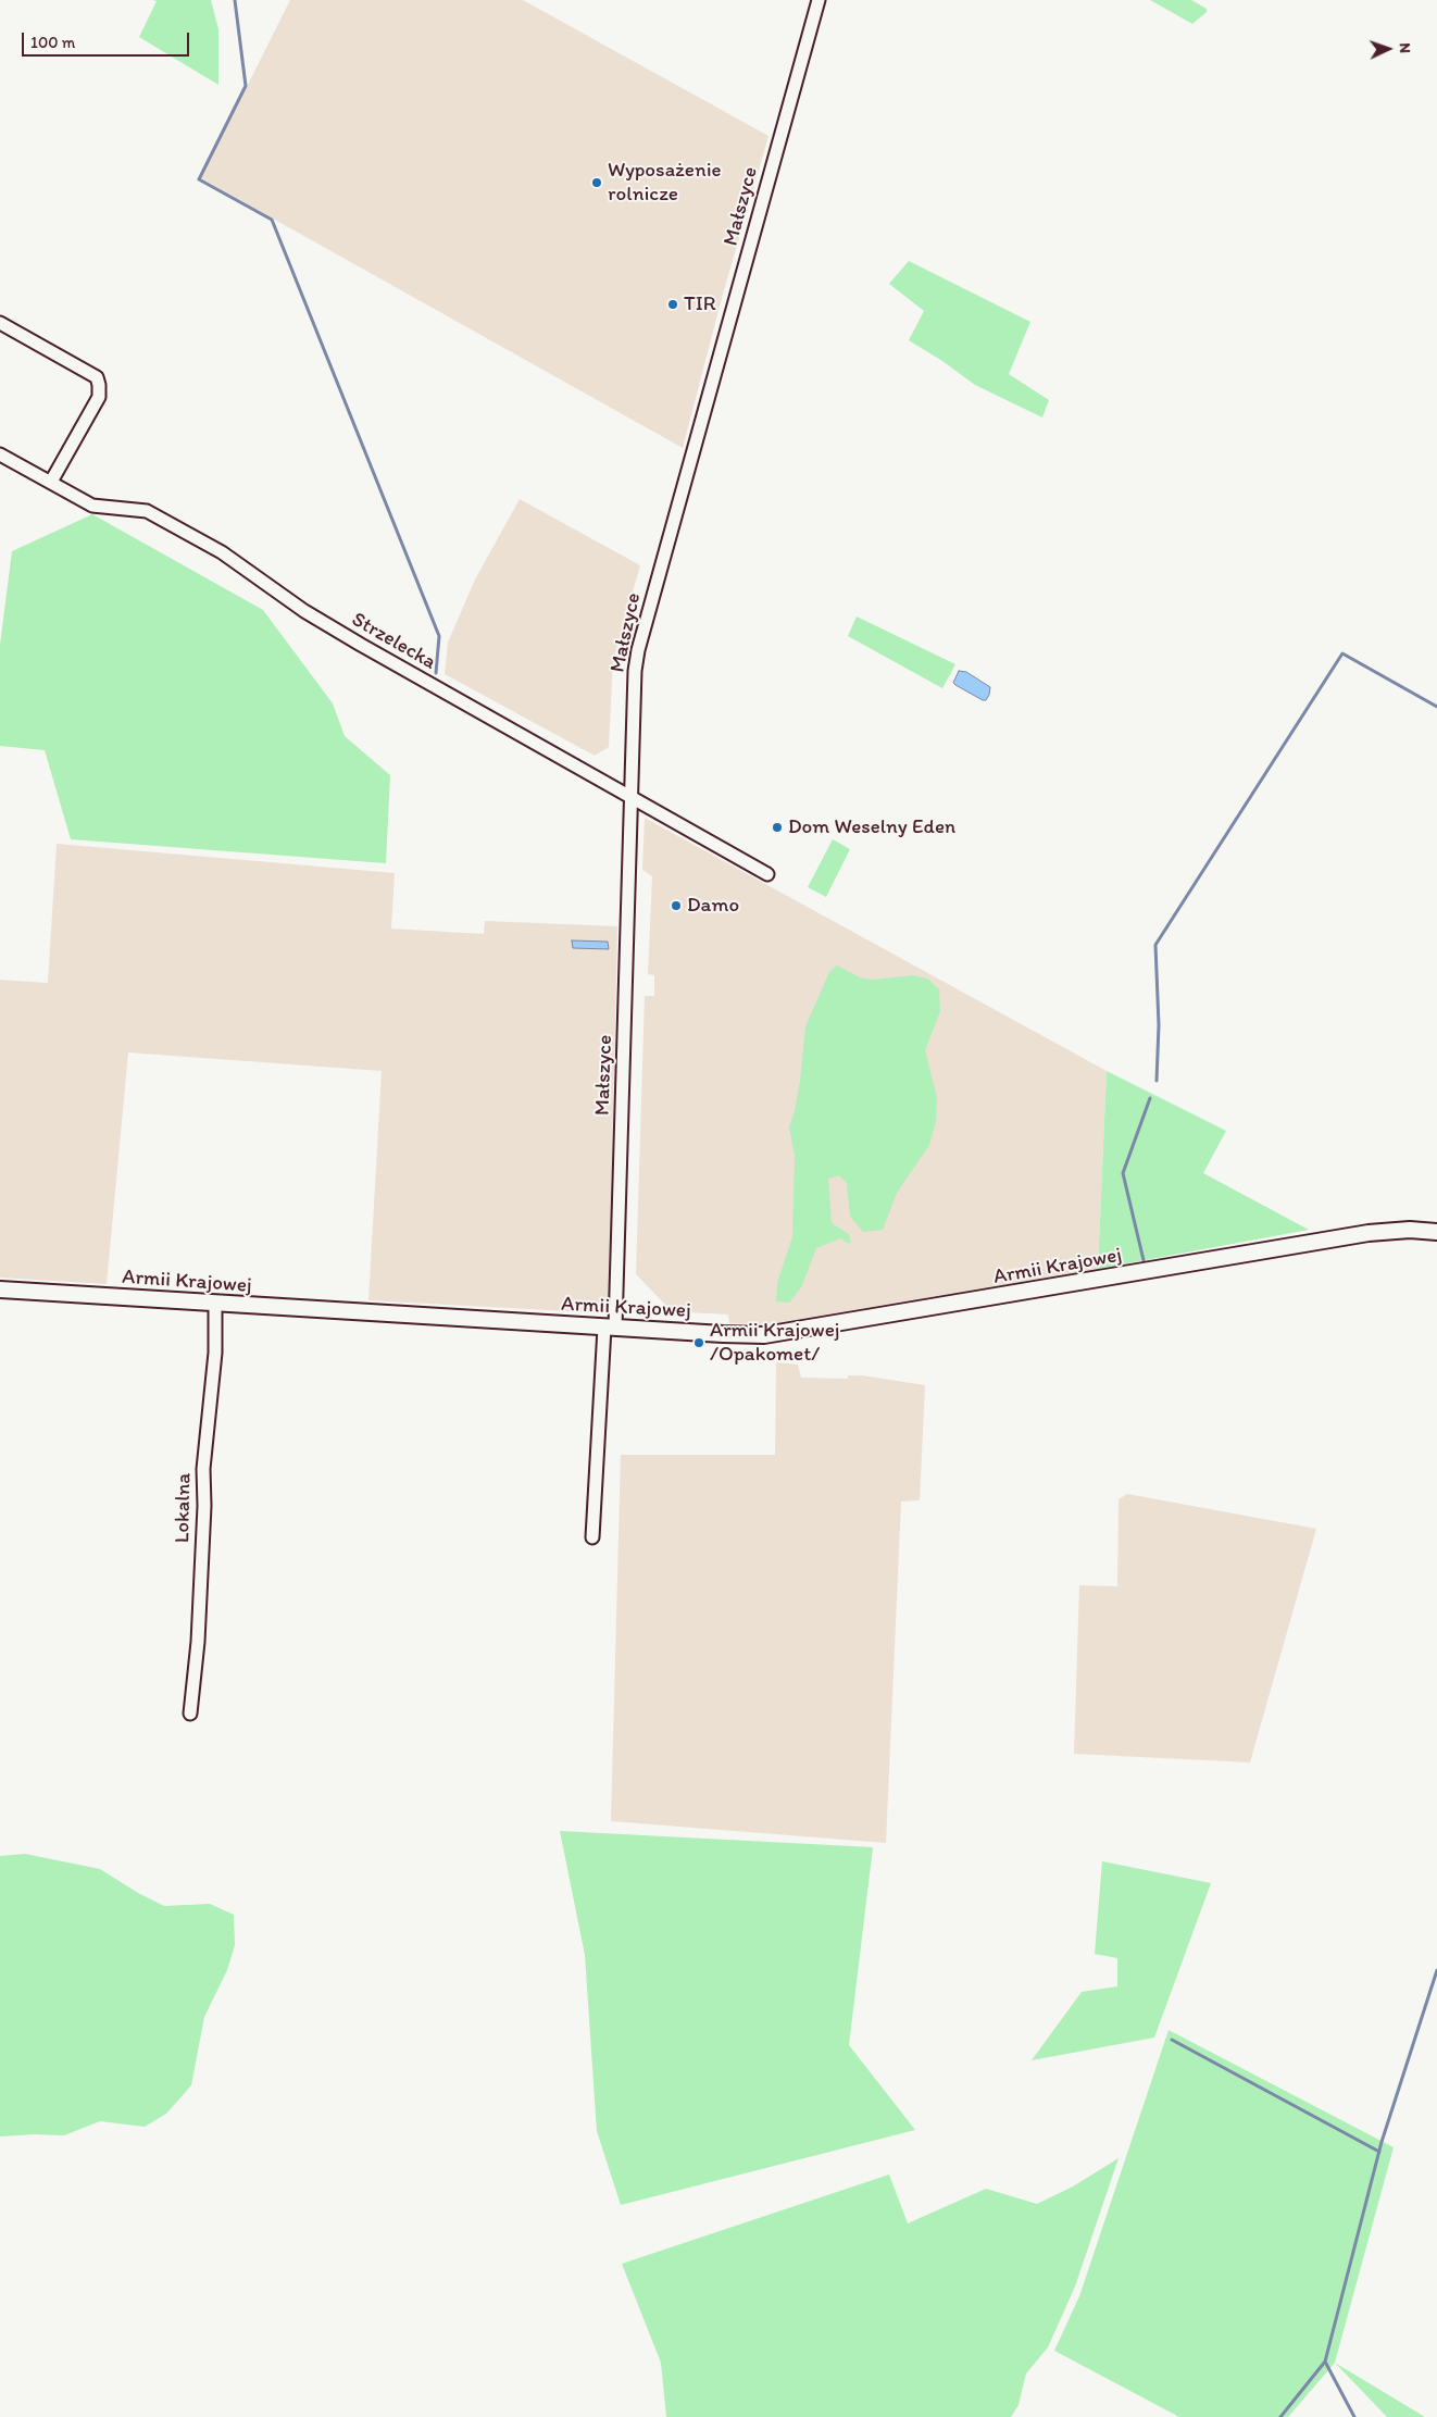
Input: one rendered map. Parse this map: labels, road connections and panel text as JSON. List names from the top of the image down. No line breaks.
{"streets":{"street":["Małszyce","Strzelecka","Armii Krajowej","Lokalna"]},"crossings":[["Małszyce","Strzelecka"],["Małszyce","Armii Krajowej"],["Armii Krajowej","Lokalna"]],"places":["Wyposażenie rolnicze","TIR","Dom Weselny Eden","Damo","Armii Krajowej /Opakomet/"],"scale_bar":"100 m","north":"right"}
